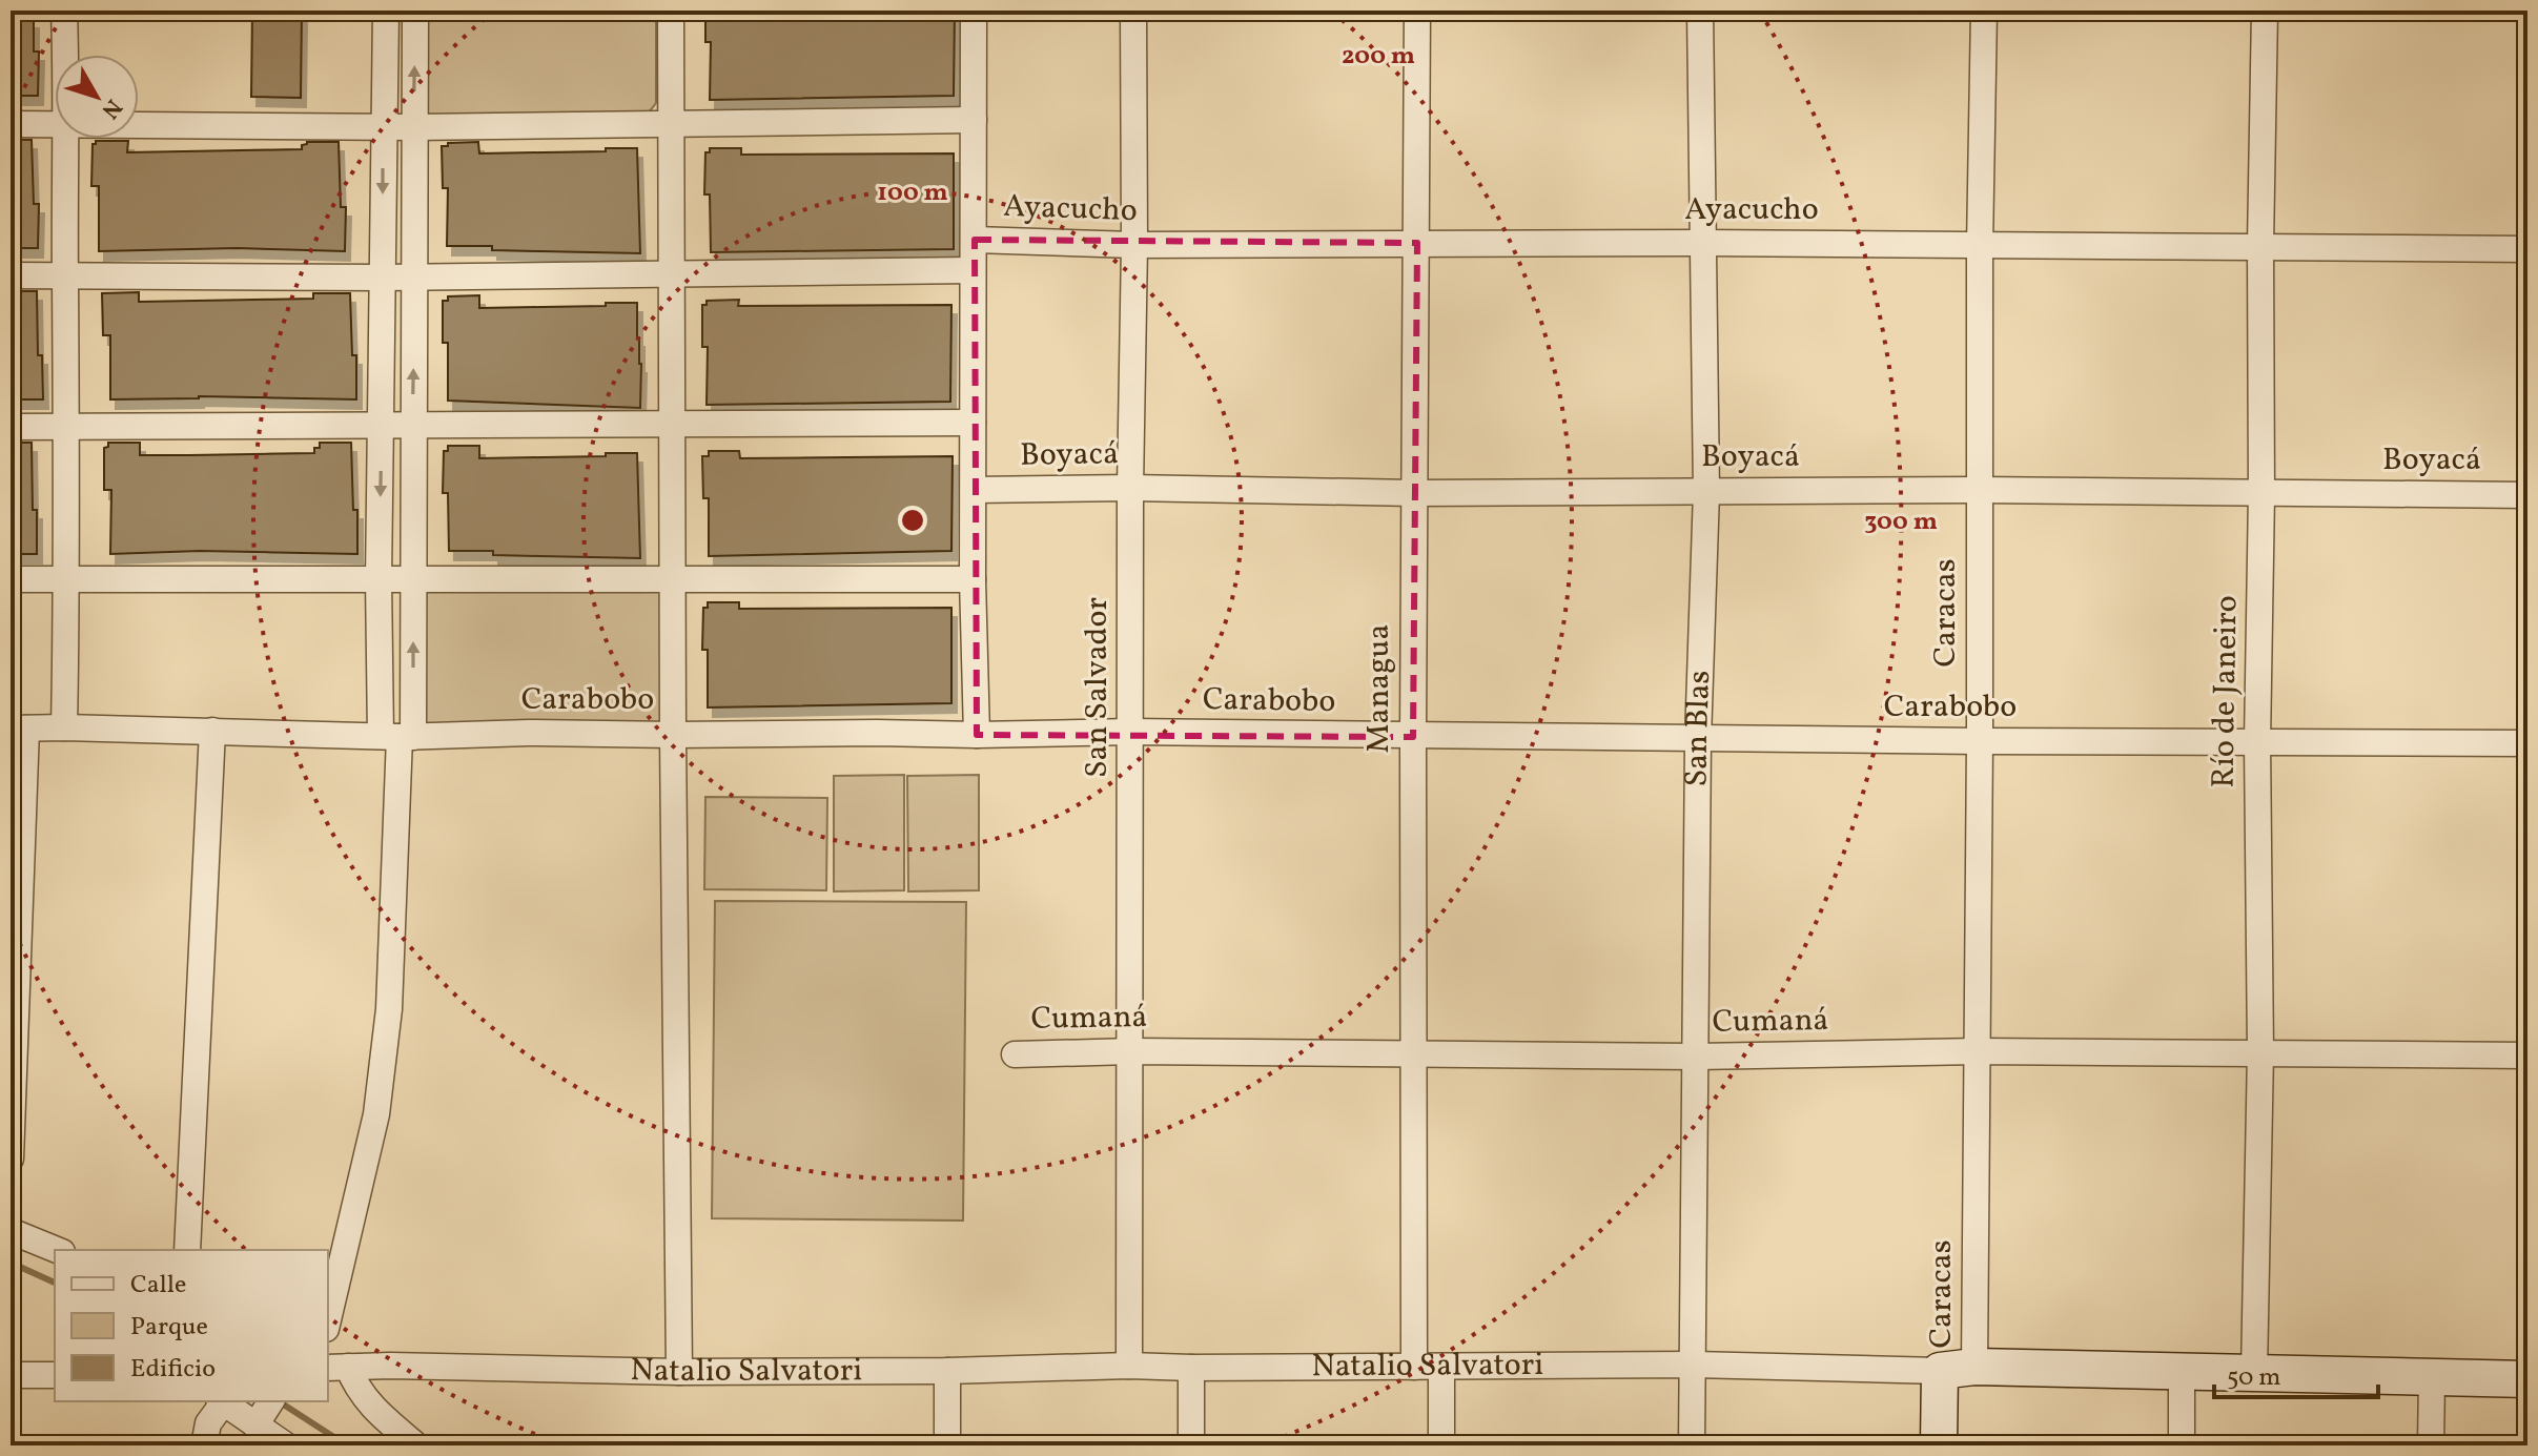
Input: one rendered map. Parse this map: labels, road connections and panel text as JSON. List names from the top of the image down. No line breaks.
{"streets":{"street":["Ayacucho","Boyacá","Caracas","San Salvador","Managua","Río de Janeiro","Carabobo","San Blas","Cumaná","Natalio Salvatori"]},"crossings":[["Ayacucho","Caracas"],["Ayacucho","San Salvador"],["Ayacucho","Managua"],["Ayacucho","Río de Janeiro"],["Ayacucho","San Blas"],["Boyacá","Caracas"],["Boyacá","San Salvador"],["Boyacá","Managua"],["Boyacá","Río de Janeiro"],["Boyacá","San Blas"],["Caracas","Carabobo"],["Caracas","Cumaná"],["Caracas","Natalio Salvatori"],["San Salvador","Carabobo"],["San Salvador","Cumaná"],["San Salvador","Natalio Salvatori"],["Managua","Carabobo"],["Managua","Cumaná"],["Managua","Natalio Salvatori"],["Río de Janeiro","Carabobo"],["Río de Janeiro","Cumaná"],["Río de Janeiro","Natalio Salvatori"],["Carabobo","San Blas"],["San Blas","Cumaná"],["San Blas","Natalio Salvatori"]],"legend":["Calle","Parque","Edificio"],"scale_bar":"50 m","north":"bottom right","rings":["200 m","100 m","300 m"]}
